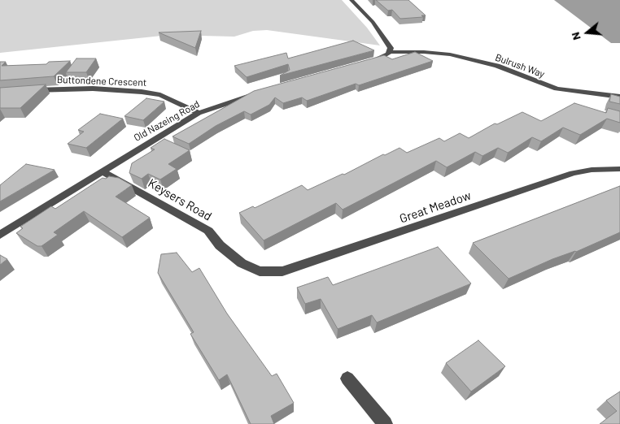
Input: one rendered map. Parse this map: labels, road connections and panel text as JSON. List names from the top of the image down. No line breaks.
{"streets":{"street":["Bulrush Way","Buttondene Crescent","Old Nazeing Road","Keysers Road","Great Meadow"]},"crossings":[["Buttondene Crescent","Old Nazeing Road"],["Old Nazeing Road","Keysers Road"],["Keysers Road","Great Meadow"]],"north":"left"}
